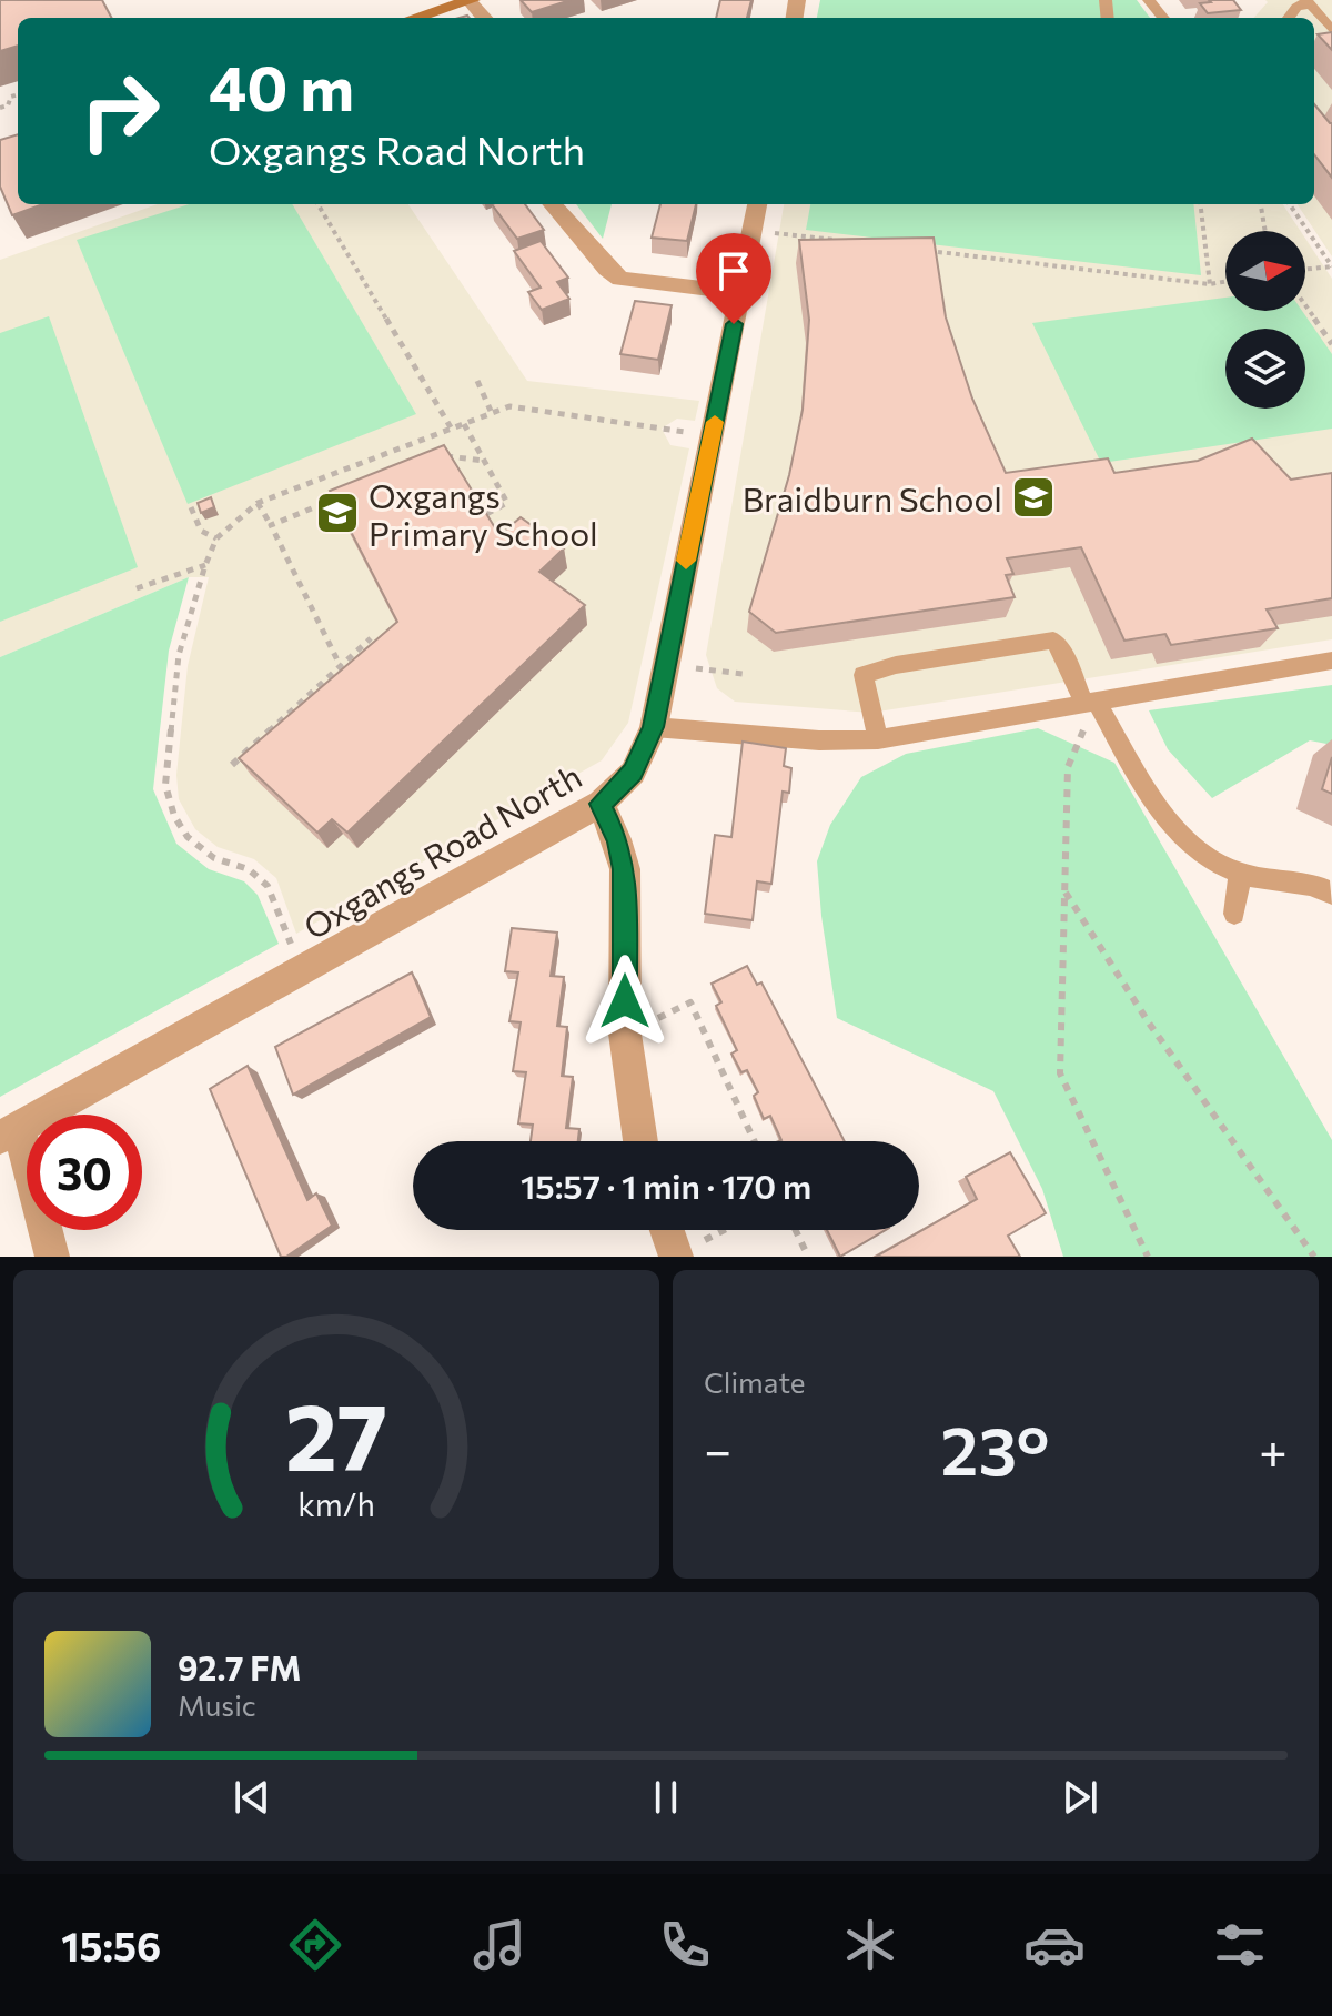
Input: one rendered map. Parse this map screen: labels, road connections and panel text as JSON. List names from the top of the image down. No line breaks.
{"streets":{"street":["Oxgangs Road North"]},"places":{"school or university":["Braidburn School","Oxgangs Primary School"]},"north":"right","page":{"turn":["40 m","Oxgangs Road North"],"limit":"30","trip":"15:57 · 1 min · 170 m","tile":"Climate","heat":["−","23°","+"],"song":["92.7 FM","Music"],"tabs":"15:56","gauge":["27","km/h"]}}
